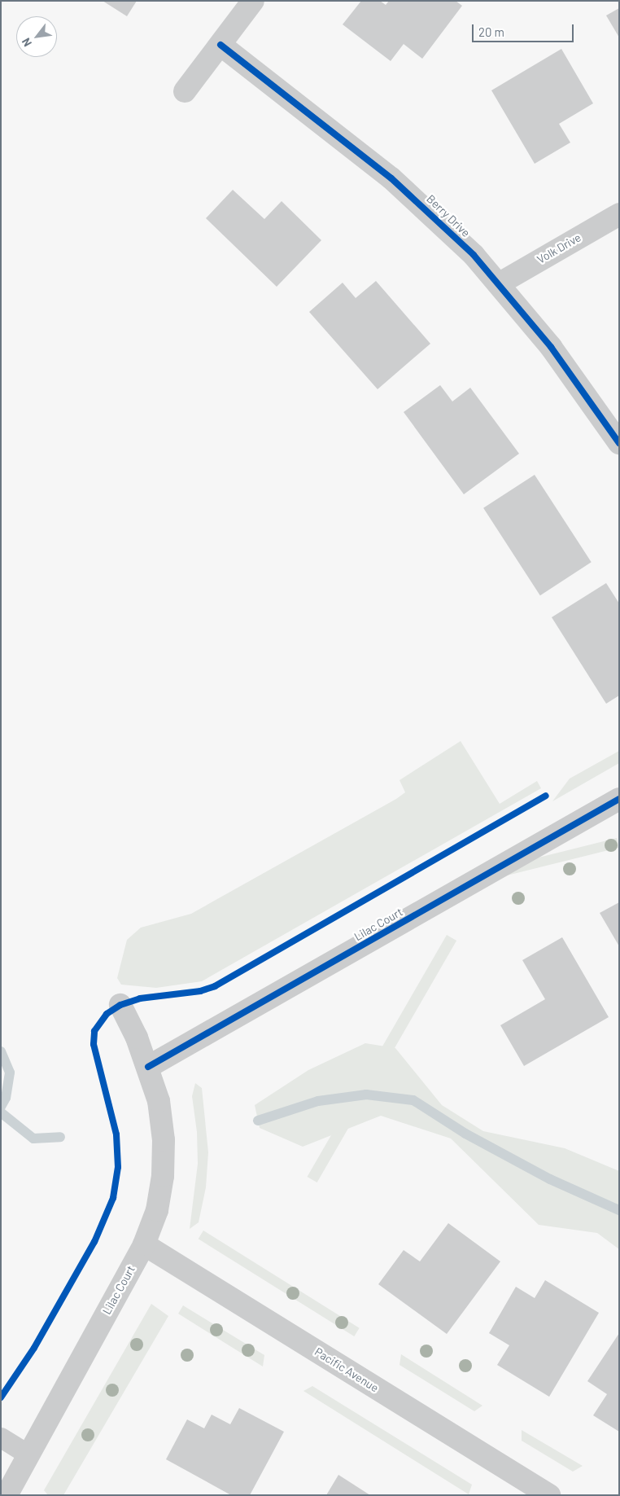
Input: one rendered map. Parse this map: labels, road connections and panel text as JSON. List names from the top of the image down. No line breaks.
{"streets":{"street":["Berry Drive","Volk Drive","Lilac Court","Pacific Avenue"]},"crossings":[["Berry Drive","Volk Drive"],["Lilac Court","Pacific Avenue"]],"scale_bar":"20 m","north":"bottom left"}
